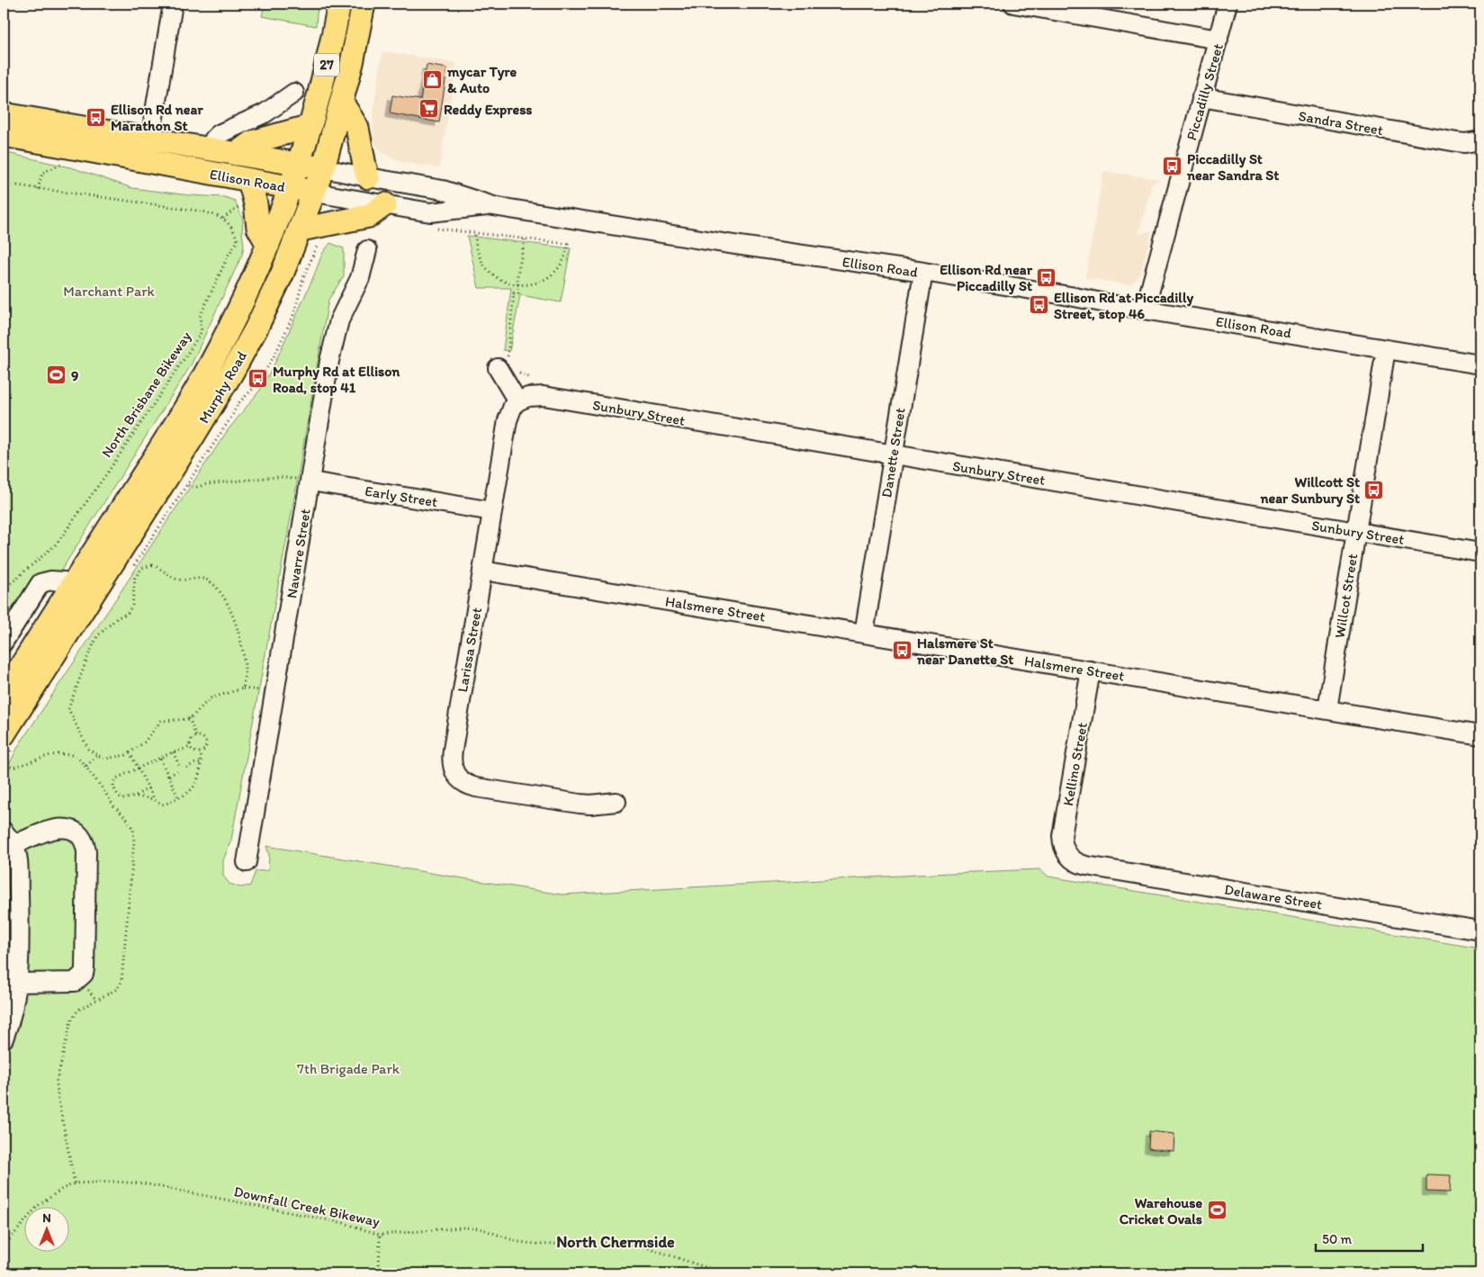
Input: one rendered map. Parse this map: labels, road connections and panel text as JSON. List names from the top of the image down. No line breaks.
{"streets":{"main road":["27","Ellison Road","Murphy Road"],"street":["Piccadilly Street","Sandra Street","Sunbury Street","Danette Street","Early Street","Navarre Street","Willcot Street","Halsmere Street","Larissa Street","Kellino Street","Delaware Street"],"path":["North Brisbane Bikeway","Downfall Creek Bikeway"]},"crossings":[["Piccadilly Street","Sandra Street"],["Piccadilly Street","Ellison Road"],["Ellison Road","Murphy Road"],["Ellison Road","Danette Street"],["Ellison Road","Willcot Street"],["Sunbury Street","Danette Street"],["Sunbury Street","Willcot Street"],["Sunbury Street","Larissa Street"],["Danette Street","Halsmere Street"],["Early Street","Navarre Street"],["Early Street","Larissa Street"],["Willcot Street","Halsmere Street"],["Halsmere Street","Larissa Street"],["Halsmere Street","Kellino Street"],["Kellino Street","Delaware Street"]],"districts":["North Chermside"],"parks":["Marchant Park","7th Brigade Park"],"places":{"shop":["mycar Tyre & Auto"],"supermarket":["Reddy Express"],"bus stop":["Ellison Rd near Marathon St","Piccadilly St near Sandra St","Ellison Rd near Piccadilly St","Ellison Rd at Piccadilly Street, stop 46","Murphy Rd at Ellison Road, stop 41","Willcott St near Sunbury St","Halsmere St near Danette St"],"sports":["9","Warehouse Cricket Ovals"]},"scale_bar":"50 m","north":"top"}
